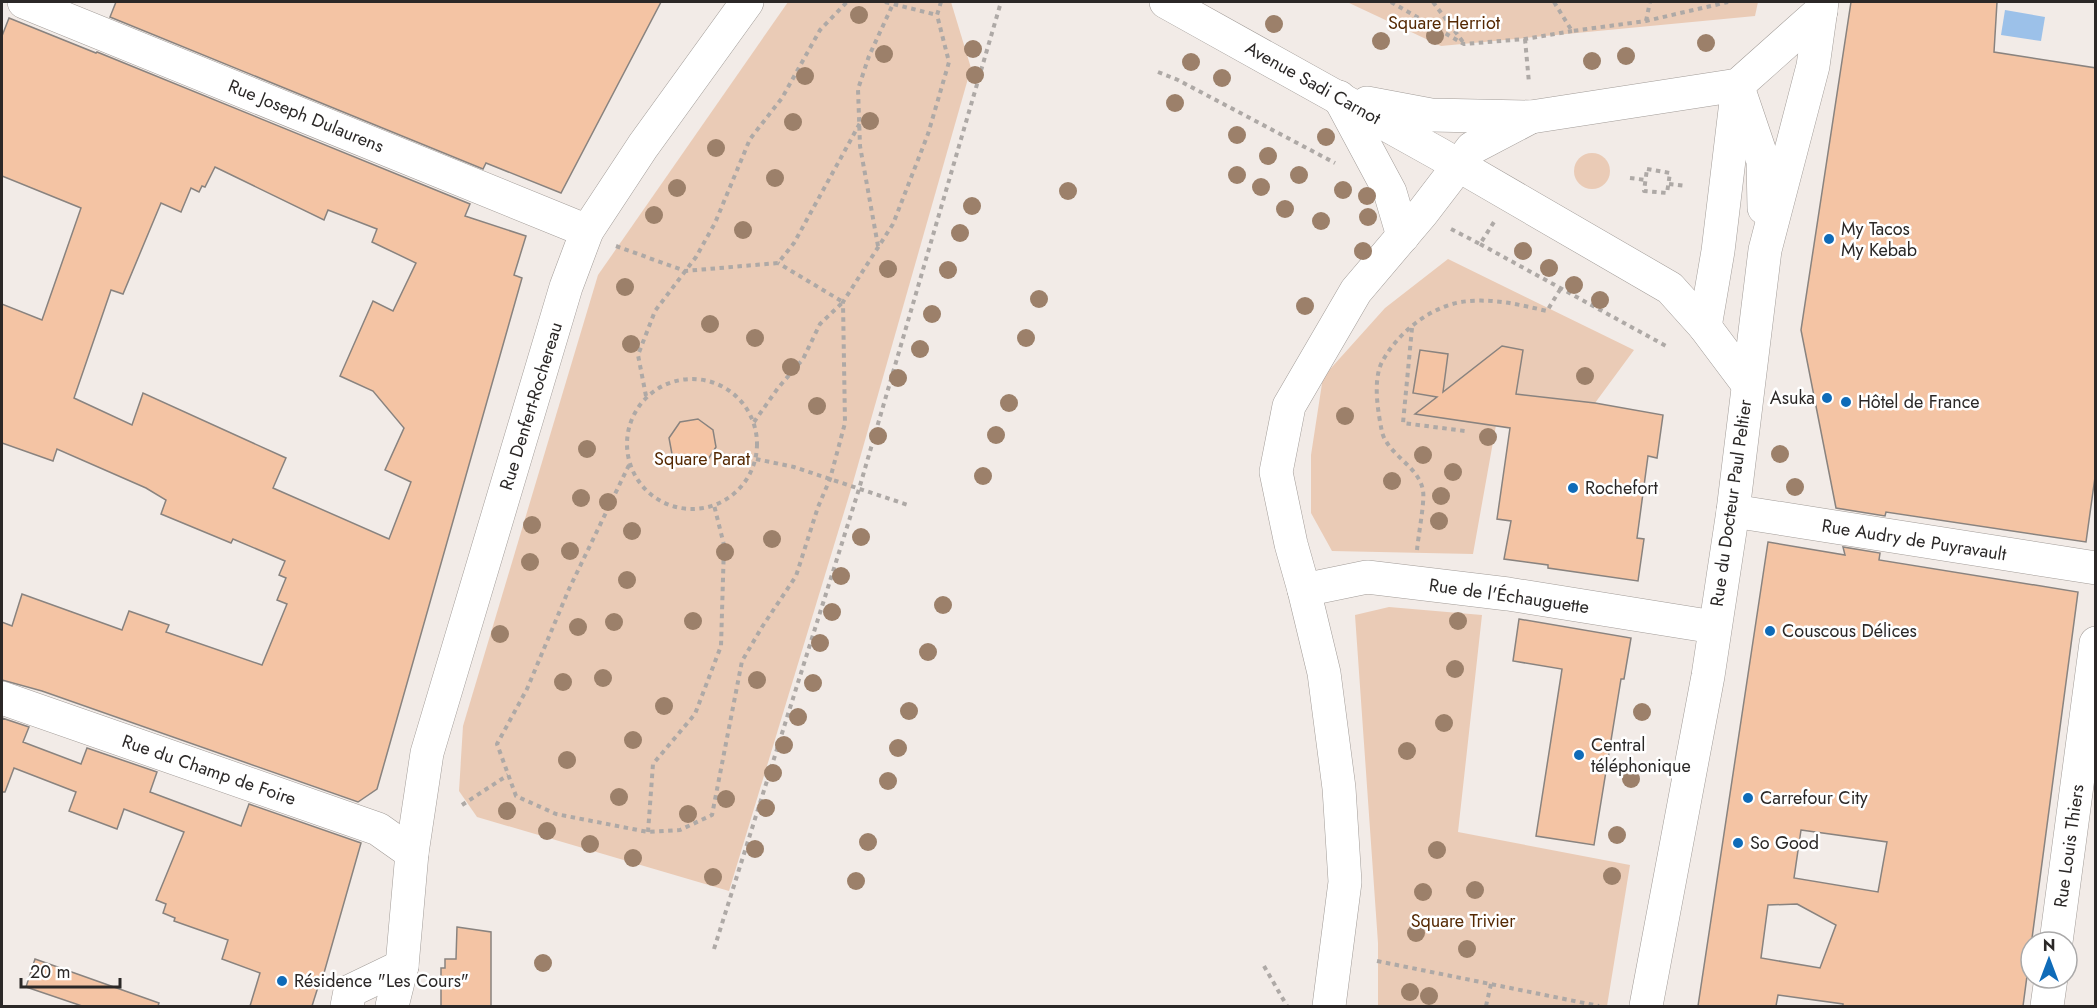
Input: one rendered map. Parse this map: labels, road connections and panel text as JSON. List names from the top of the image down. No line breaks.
{"streets":{"street":["Avenue Sadi Carnot","Rue Joseph Dulaurens","Rue Denfert-Rochereau","Rue du Docteur Paul Peltier","Rue Audry de Puyravault","Rue de l'Échauguette","Rue du Champ de Foire","Rue Louis Thiers"]},"crossings":[["Rue Joseph Dulaurens","Rue Denfert-Rochereau"],["Rue Denfert-Rochereau","Rue du Champ de Foire"],["Rue du Docteur Paul Peltier","Rue Audry de Puyravault"],["Rue du Docteur Paul Peltier","Rue de l'Échauguette"]],"parks":["Square Herriot","Square Parat","Square Trivier"],"places":["My Tacos My Kebab","Asuka","Hôtel de France","Rochefort","Couscous Délices","Central téléphonique","Carrefour City","So Good","Résidence \"Les Cours\""],"scale_bar":"20 m","north":"top"}
